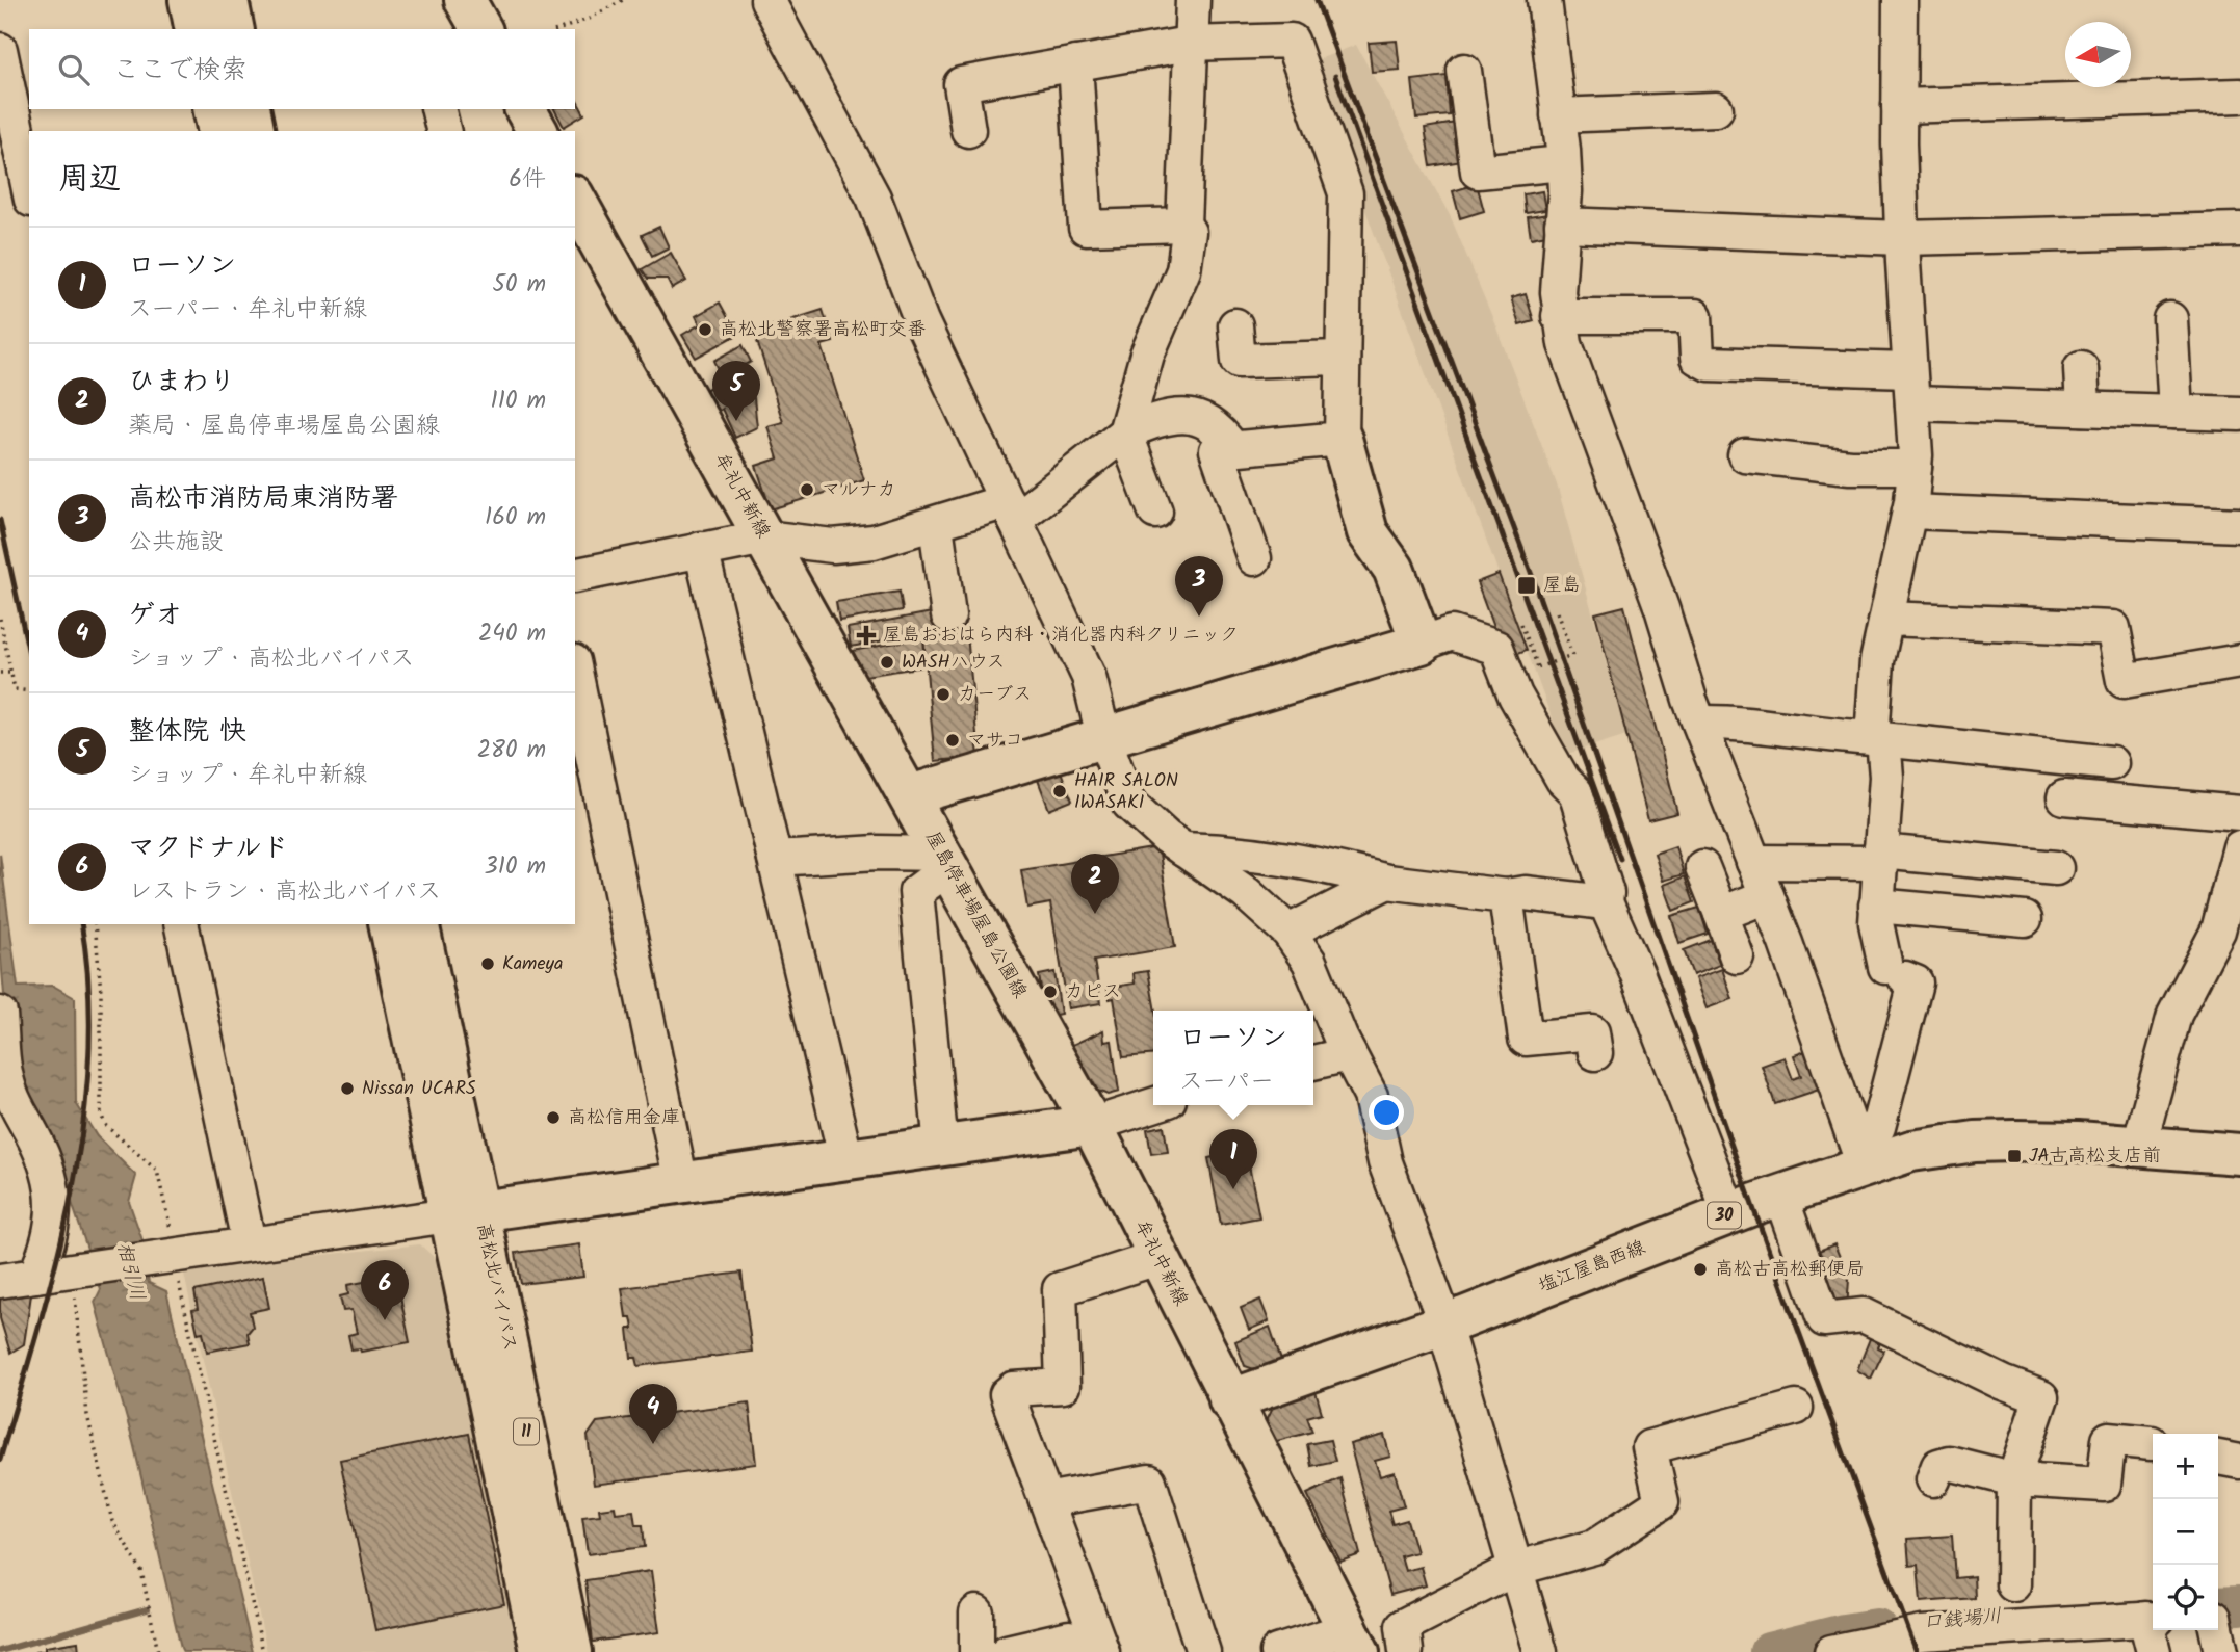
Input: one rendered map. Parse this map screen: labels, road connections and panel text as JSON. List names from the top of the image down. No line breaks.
{"streets":{"main road":["牟礼中新線","屋島停車場屋島公園線","30","塩江屋島西線","高松北バイパス","11"]},"crossings":[["牟礼中新線","屋島停車場屋島公園線"],["牟礼中新線","塩江屋島西線"]],"water":["相引川","口銭場川"],"places":{"other":["高松北警察署高松町交番","マルナカ","WASHハウス","カーブス","マサコ","HAIR SALON IWASAKI","Kameya","カピス","Nissan UCARS","高松信用金庫","高松古高松郵便局"],"transit":["屋島","JA古高松支店前"],"health":["屋島おおはら内科・消化器内科クリニック"]},"north":"left","page":{"search":"ここで検索","heading":["周辺","6件"],"list":[{"mark":"1","name":"ローソン","note":"スーパー · 牟礼中新線","value":"50 m"},{"mark":"2","name":"ひまわり","note":"薬局 · 屋島停車場屋島公園線","value":"110 m"},{"mark":"3","name":"高松市消防局東消防署","note":"公共施設","value":"160 m"},{"mark":"4","name":"ゲオ","note":"ショップ · 高松北バイパス","value":"240 m"},{"mark":"5","name":"整体院 快","note":"ショップ · 牟礼中新線","value":"280 m"},{"mark":"6","name":"マクドナルド","note":"レストラン · 高松北バイパス","value":"310 m"}],"pins":["5","3","2","1","6","4"],"popup":["ローソン","スーパー"],"map_buttons":["+","−"]}}
